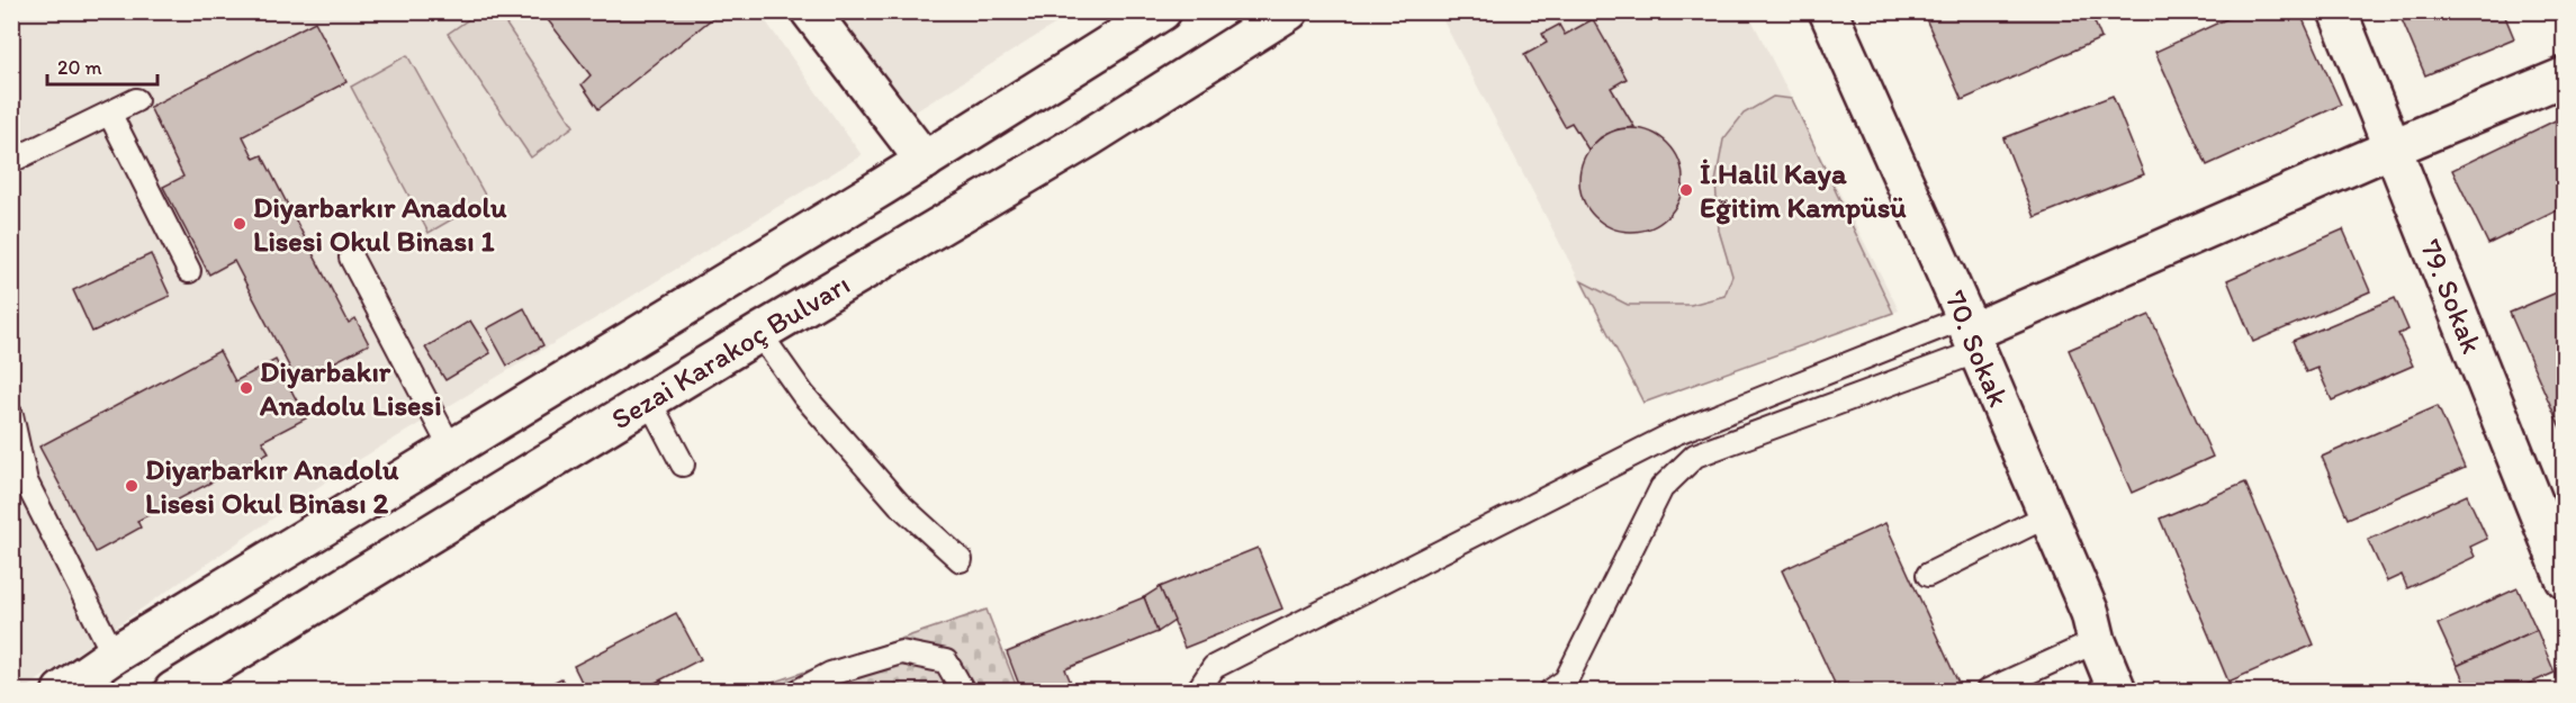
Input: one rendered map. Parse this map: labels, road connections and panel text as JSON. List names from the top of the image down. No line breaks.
{"streets":{"street":["79. Sokak","70. Sokak","Sezai Karakoç Bulvarı"]},"places":["İ.Halil Kaya Eğitim Kampüsü","Diyarbarkır Anadolu Lisesi Okul Binası 1","Diyarbakır Anadolu Lisesi","Diyarbarkır Anadolu Lisesi Okul Binası 2"],"scale_bar":"20 m"}
